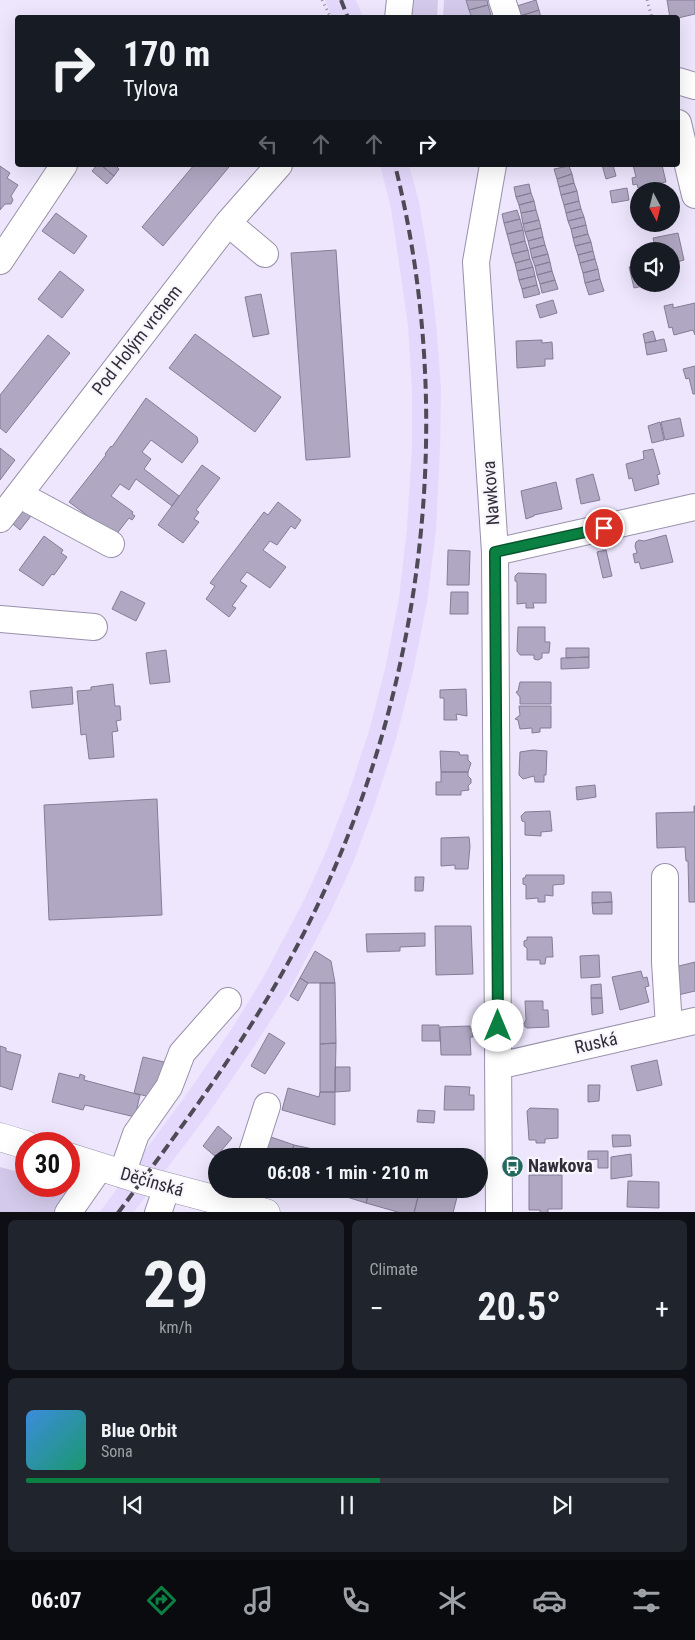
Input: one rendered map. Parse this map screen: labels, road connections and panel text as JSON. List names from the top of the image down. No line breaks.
{"streets":{"main road":["Děčínská"],"street":["Pod Holým vrchem","Nawkova","Ruská"]},"crossings":[["Nawkova","Ruská"]],"places":{"bus stop":["Nawkova"]},"north":"bottom","page":{"turn":["170 m","Tylova"],"limit":"30","trip":"06:08 · 1 min · 210 m","tile":[["29","km/h"],"Climate"],"heat":["−","20.5°","+"],"song":["Blue Orbit","Sona"],"tabs":"06:07"}}
